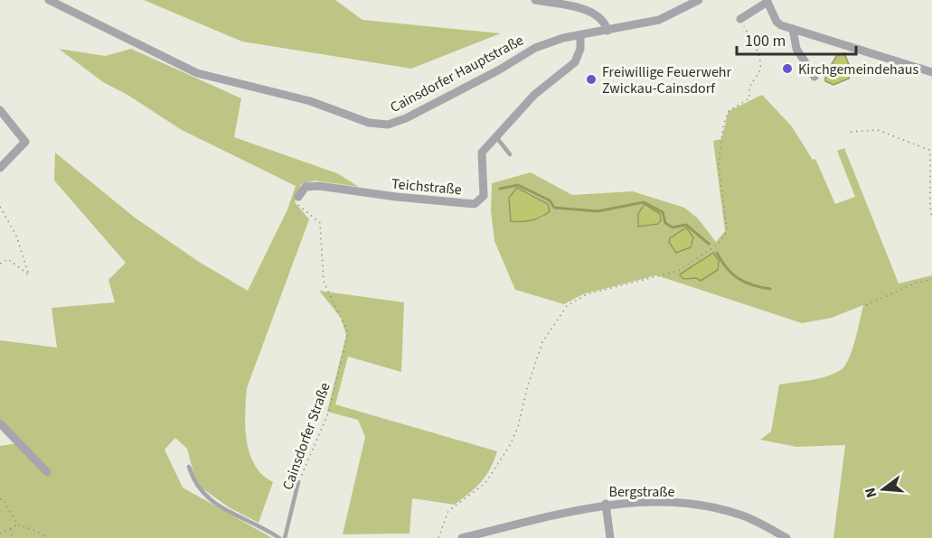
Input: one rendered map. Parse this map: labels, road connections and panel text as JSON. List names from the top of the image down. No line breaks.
{"streets":{"street":["Cainsdorfer Hauptstraße","Teichstraße","Bergstraße"],"lane":["Cainsdorfer Straße"]},"crossings":[["Cainsdorfer Hauptstraße","Teichstraße"],["Teichstraße","Cainsdorfer Straße"]],"places":["Kirchgemeindehaus","Freiwillige Feuerwehr Zwickau-Cainsdorf"],"scale_bar":"100 m","north":"left"}
